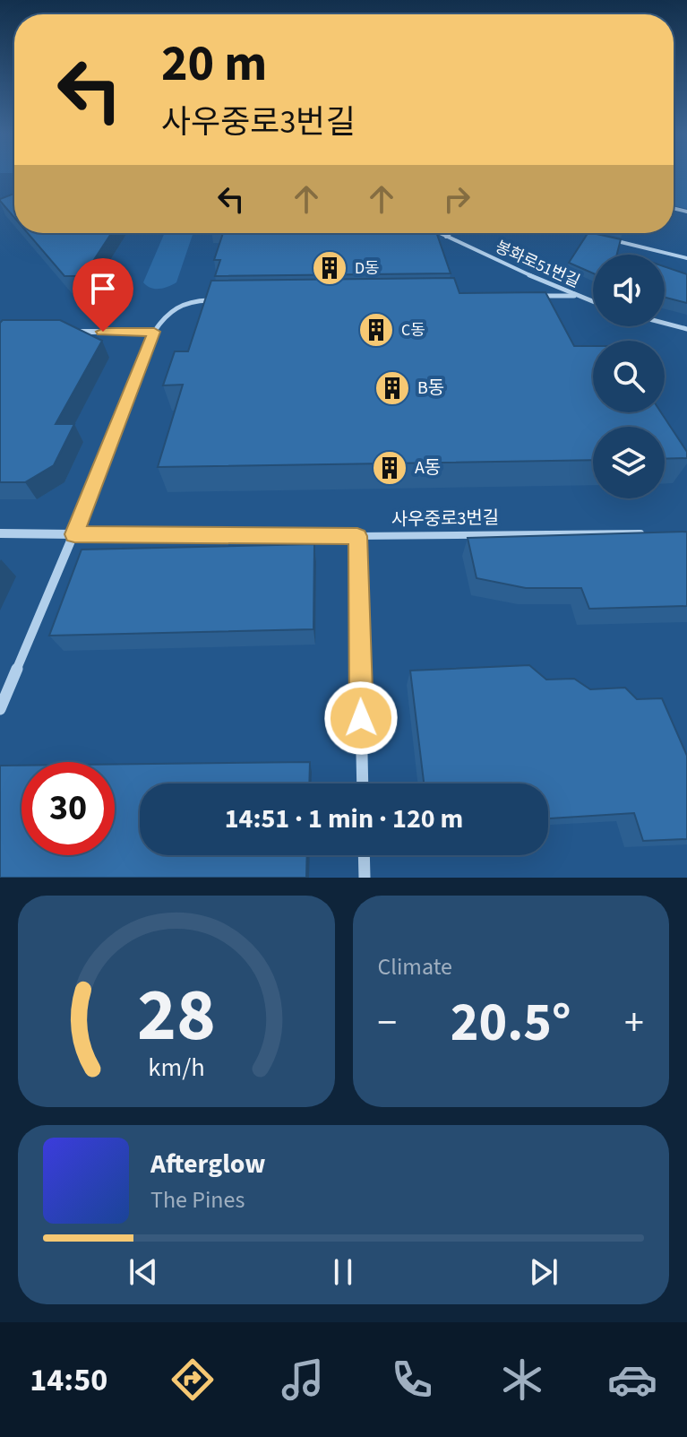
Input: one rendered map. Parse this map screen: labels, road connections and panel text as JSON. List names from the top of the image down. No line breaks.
{"streets":{"street":["사우중로3번길"],"lane":["봉화로51번길"]},"places":{"building":["D동","C동","B동","A동"]},"page":{"turn":["20 m","사우중로3번길"],"limit":"30","trip":"14:51 · 1 min · 120 m","tile":"Climate","heat":["−","20.5°","+"],"song":["Afterglow","The Pines"],"tabs":"14:50","gauge":["28","km/h"]}}
